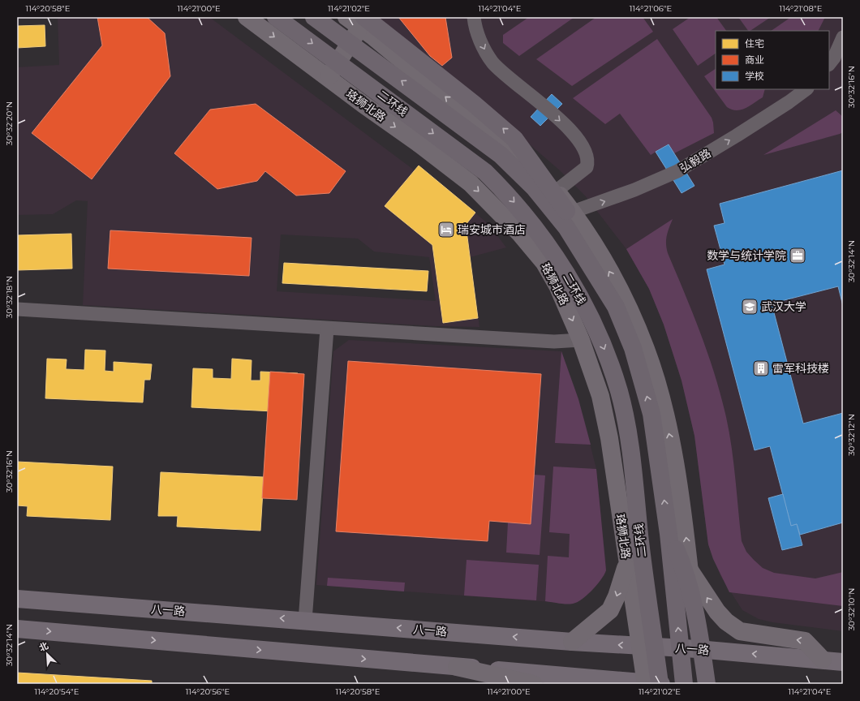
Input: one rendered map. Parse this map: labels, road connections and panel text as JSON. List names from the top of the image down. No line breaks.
{"streets":{"highway":["二环线"],"main road":["珞狮北路","八一路"],"street":["弘毅路"]},"crossings":[["二环线","珞狮北路"],["珞狮北路","八一路"]],"one_way":["弘毅路"],"places":{"hotel":["瑞安城市酒店"],"office":["数学与统计学院"],"school or university":["武汉大学"],"building":["雷军科技楼"]},"legend":["住宅","商业","学校"],"north":"top left","coordinates":["114°20'58\"E","114°21'00\"E","114°21'02\"E","114°21'04\"E","114°21'06\"E","114°21'08\"E","30°32'16\"N","30°32'20\"N","30°32'14\"N","30°32'18\"N","30°32'12\"N","30°32'10\"N","114°20'54\"E","114°20'56\"E"]}
